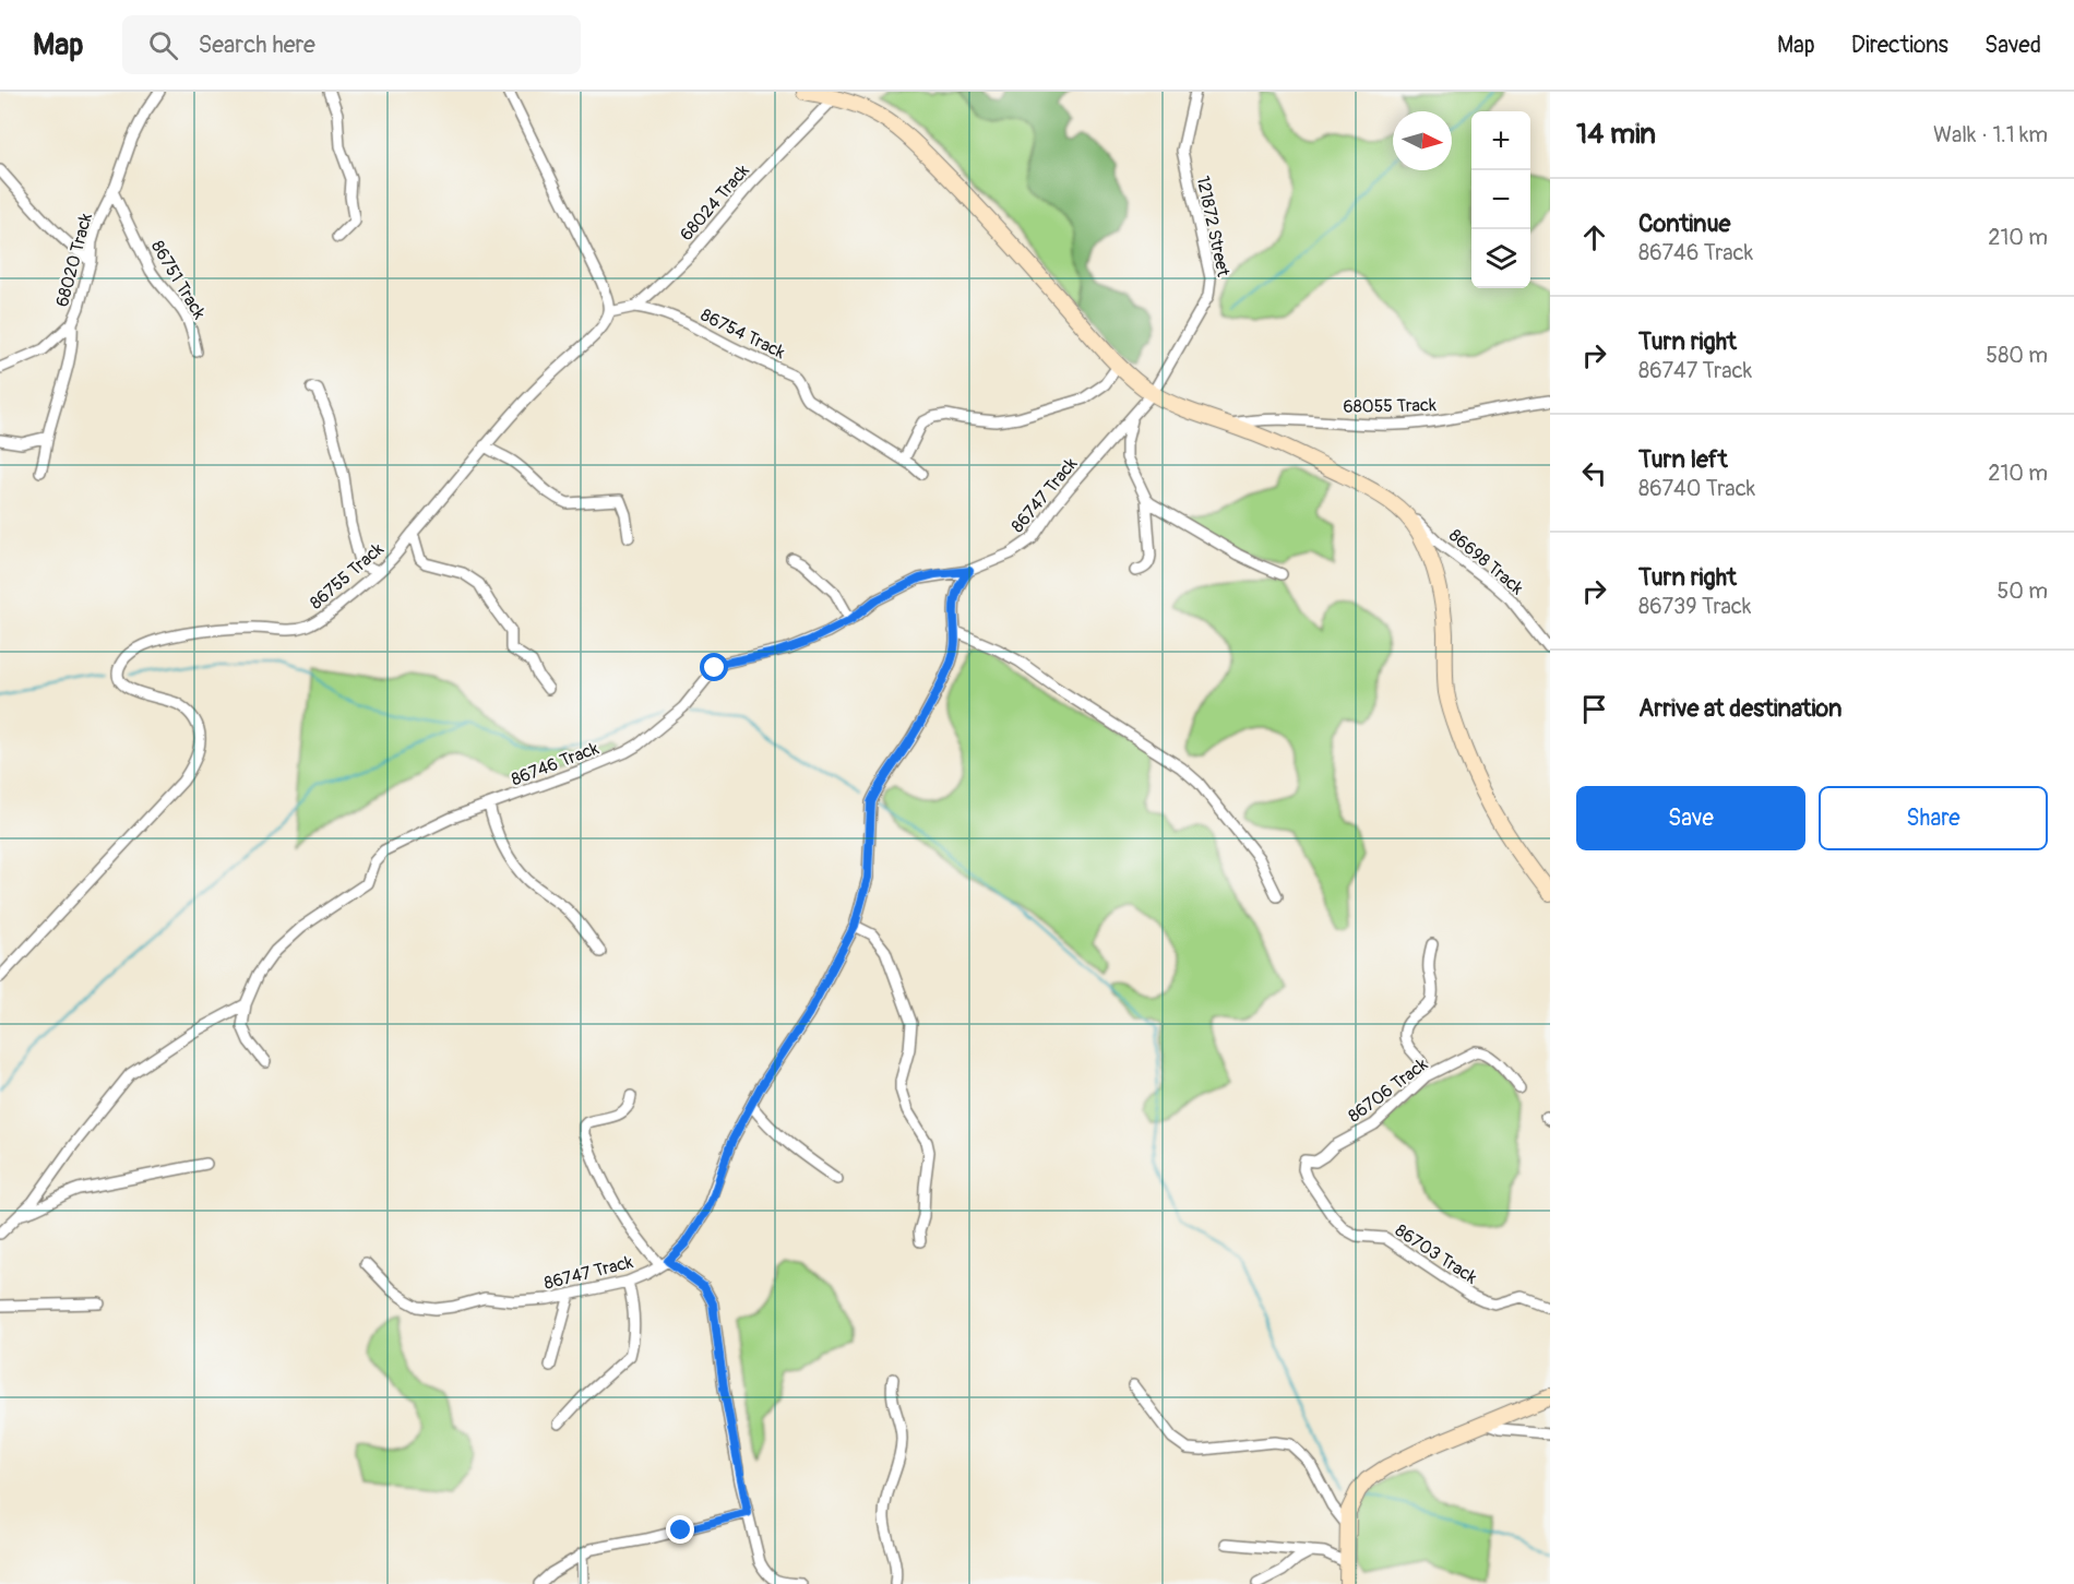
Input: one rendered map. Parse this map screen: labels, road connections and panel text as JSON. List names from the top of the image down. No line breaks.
{"streets":{"street":["68024 Track","121872 Street","68020 Track","86751 Track","86754 Track","68055 Track","86747 Track","86698 Track","86755 Track","86746 Track","86706 Track","86703 Track"]},"crossings":[["68024 Track","86754 Track"],["121872 Street","86747 Track"],["68020 Track","86751 Track"],["86747 Track","86746 Track"],["86706 Track","86703 Track"]],"north":"right","page":{"header":"Map","search":"Search here","nav":["Map","Directions","Saved"],"heading":["14 min","Walk · 1.1 km"],"map_buttons":["+","−"],"list":[["Continue","86746 Track","210 m"],["Turn right","86747 Track","580 m"],["Turn left","86740 Track","210 m"],["Turn right","86739 Track","50 m"],"Arrive at destination"],"buttons":["Save","Share"]}}
